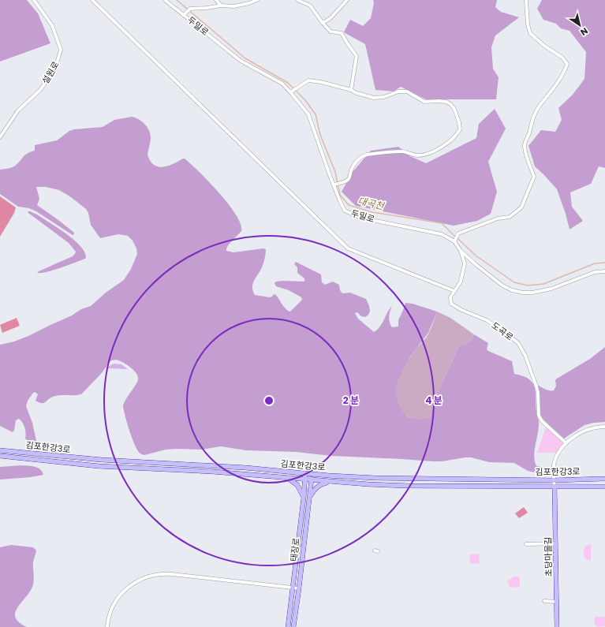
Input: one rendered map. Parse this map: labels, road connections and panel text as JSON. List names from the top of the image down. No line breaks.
{"streets":{"street":["두밀로","설원로","도곡로","김포한강3로","태장로","초당마을길"]},"crossings":[["김포한강3로","태장로"],["김포한강3로","초당마을길"]],"water":["대곡천"],"north":"bottom right","rings":["2 분","4 분"]}
